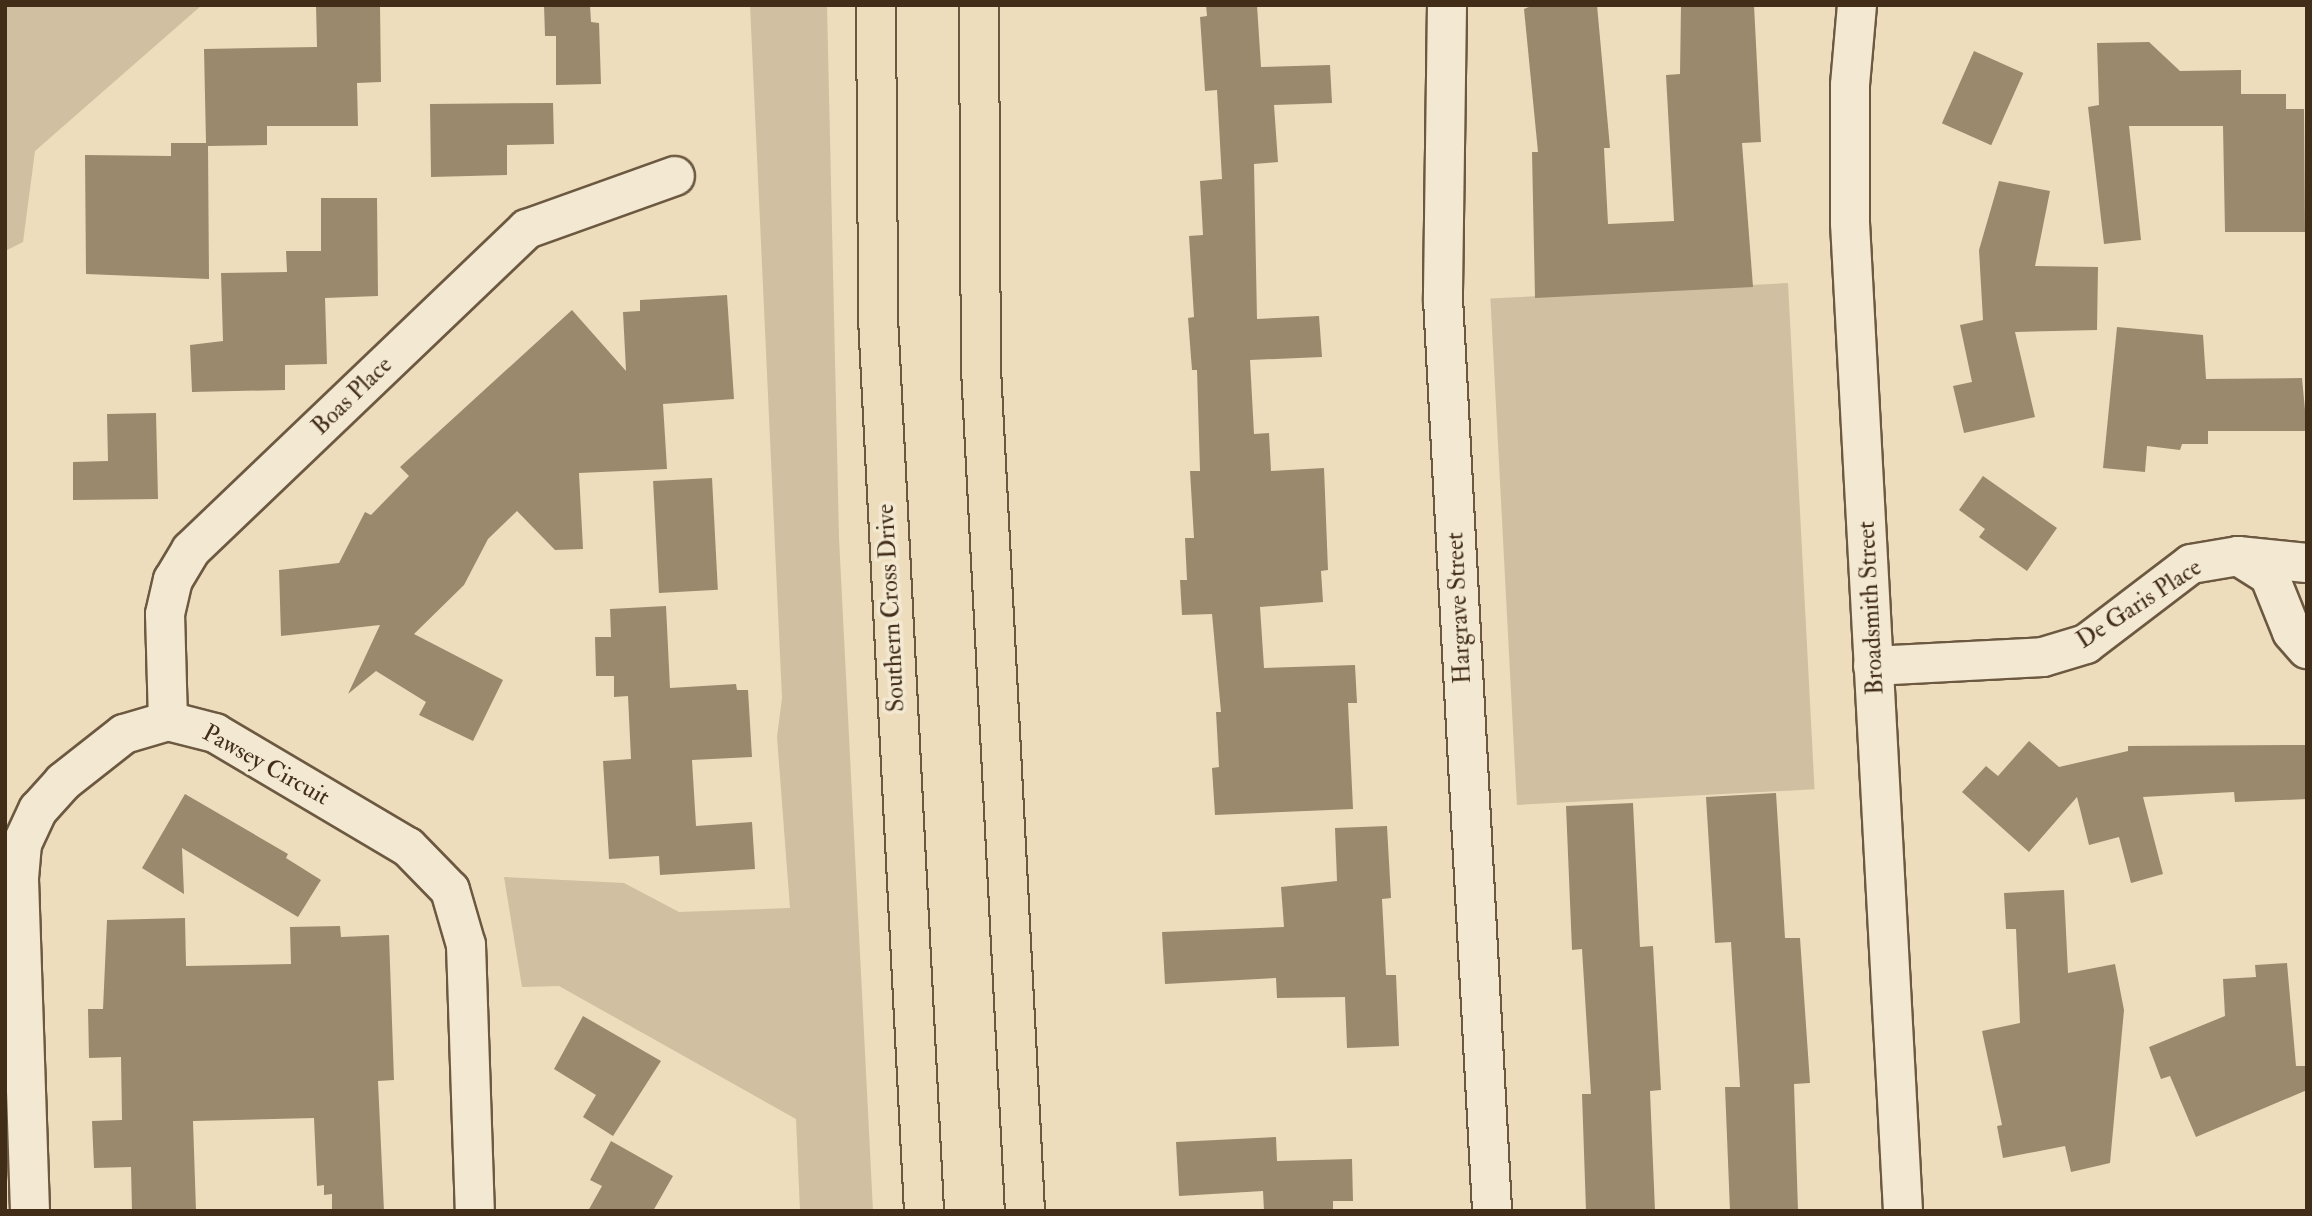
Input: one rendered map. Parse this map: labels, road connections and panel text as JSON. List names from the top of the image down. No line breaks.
{"streets":{"main road":["Southern Cross Drive"],"street":["Boas Place","De Garis Place","Hargrave Street","Broadsmith Street","Pawsey Circuit"]},"crossings":[["Boas Place","Pawsey Circuit"],["De Garis Place","Broadsmith Street"]]}
